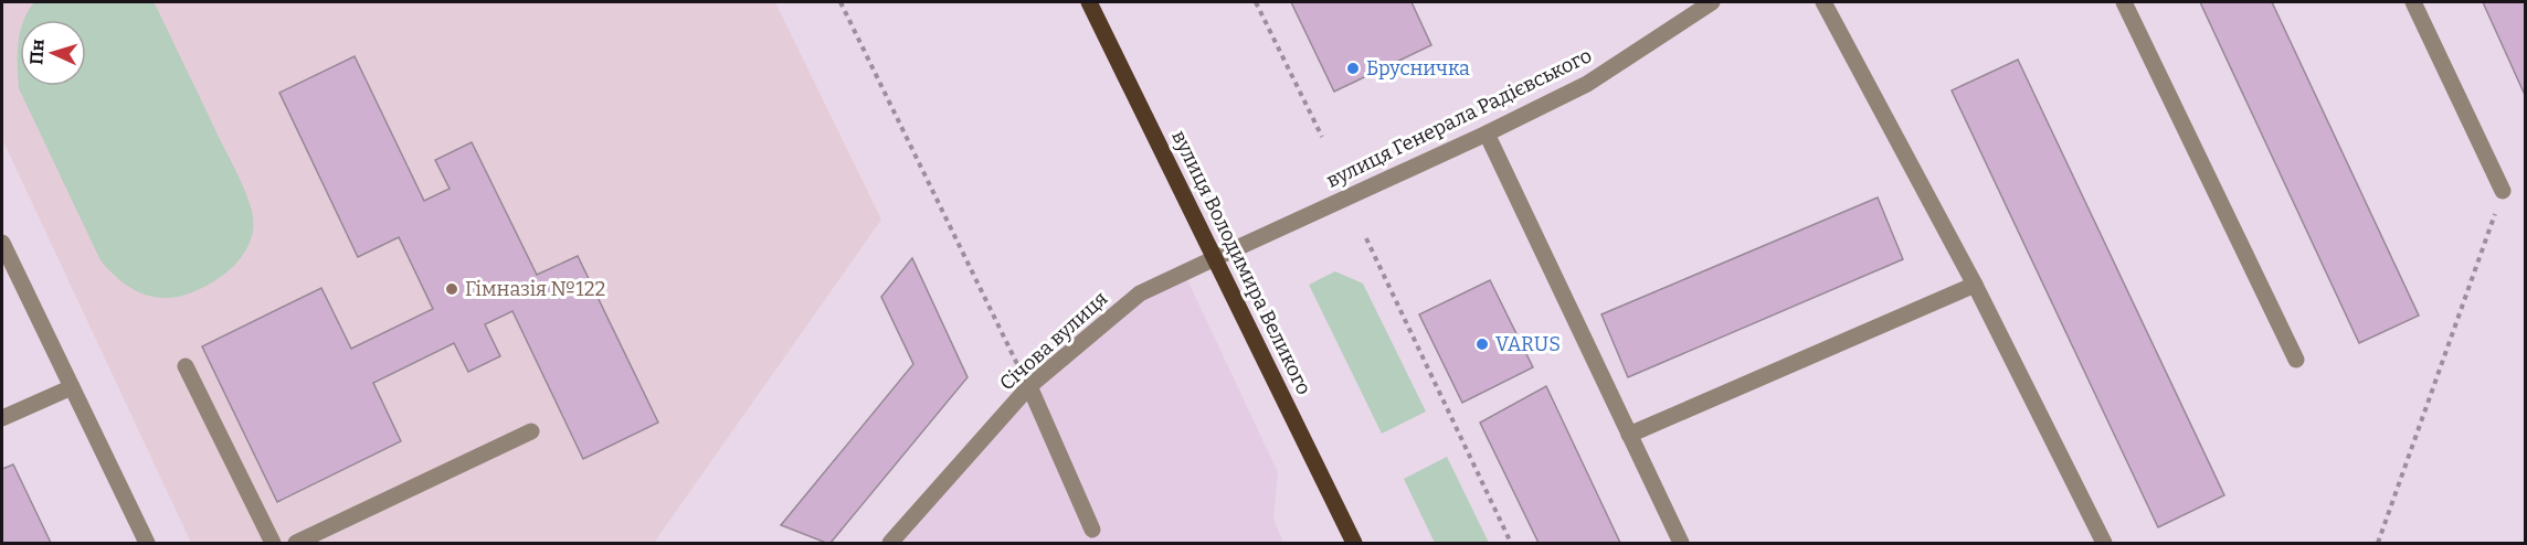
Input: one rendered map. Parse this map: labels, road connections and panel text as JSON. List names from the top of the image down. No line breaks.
{"streets":{"main road":["вулиця Володимира Великого"],"street":["вулиця Генерала Радієвського","Січова вулиця"]},"crossings":[["вулиця Генерала Радієвського","вулиця Володимира Великого"],["вулиця Генерала Радієвського","Січова вулиця"],["вулиця Володимира Великого","Січова вулиця"]],"places":["Брусничка","Гімназія №122","VARUS"],"north":"left"}
